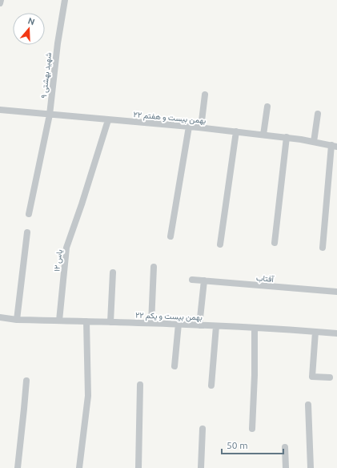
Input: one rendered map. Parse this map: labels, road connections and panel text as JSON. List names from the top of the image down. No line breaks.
{"streets":{"street":["شهید بهشتی ۹","۲۲ بهمن بیست و هفتم","یاس ۱۲","آفتاب","۲۲ بهمن بیست و یکم"]},"crossings":[["شهید بهشتی ۹","۲۲ بهمن بیست و هفتم"],["۲۲ بهمن بیست و هفتم","یاس ۱۲"],["یاس ۱۲","۲۲ بهمن بیست و یکم"]],"scale_bar":"50 m","north":"top"}
